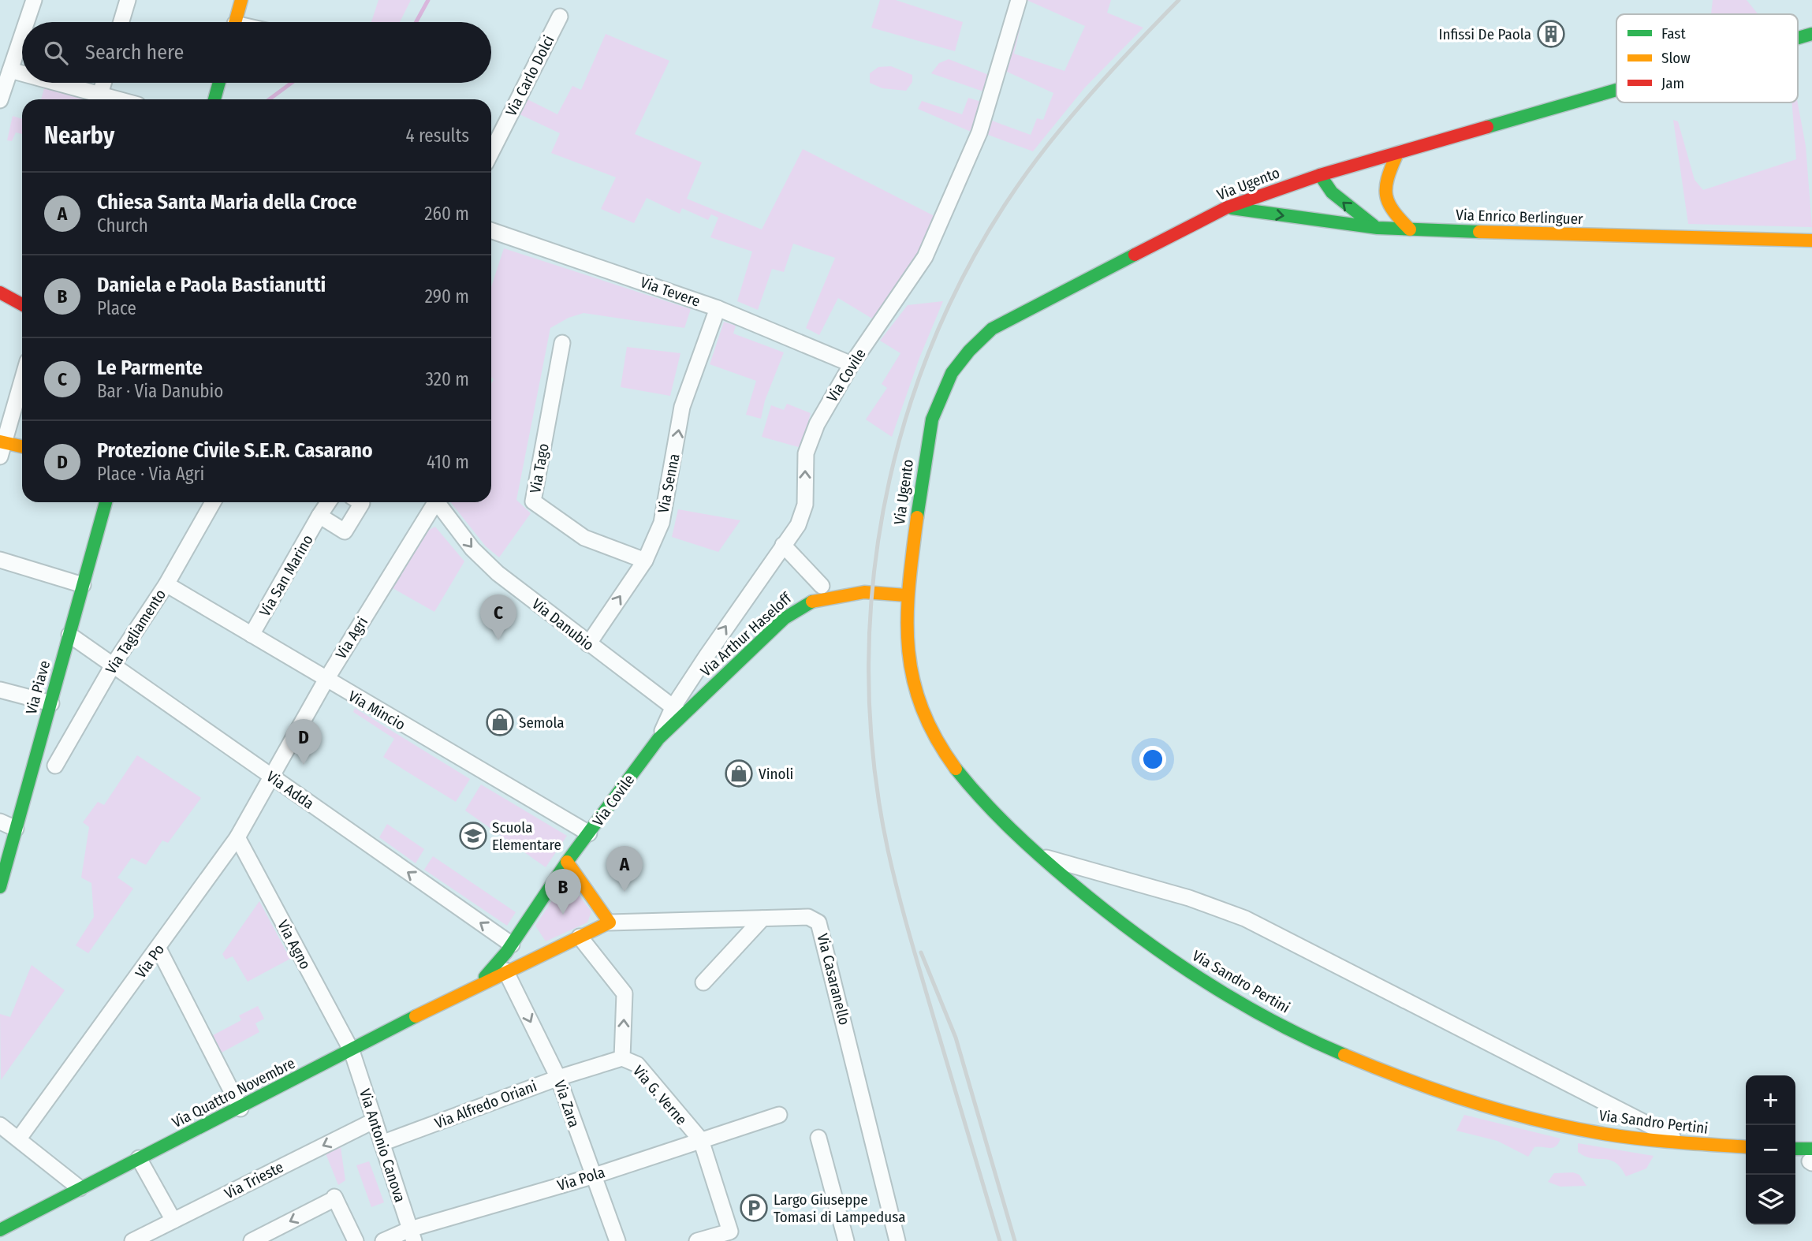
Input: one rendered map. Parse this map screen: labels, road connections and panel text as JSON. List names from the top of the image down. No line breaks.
{"streets":{"street":["Via Carlo Dolci","Via Ugento","Via Enrico Berlinguer","Via Tevere","Via Covile","Via Tago","Via Senna","Via San Marino","Via Danubio","Via Tagliamento","Via Arthur Haseloff","Via Agri","Via Piave","Via Mincio","Via Adda","Via Agno","Via Po","Via Casaranello","Via Sandro Pertini","Via Quattro Novembre","Via G. Verne","Via Zara","Via Alfredo Oriani","Via Antonio Canova","Via Pola","Via Trieste"]},"crossings":[["Via Ugento","Via Enrico Berlinguer"],["Via Ugento","Via Arthur Haseloff"],["Via Ugento","Via Sandro Pertini"],["Via Tevere","Via Covile"],["Via Tevere","Via Senna"],["Via Covile","Via Danubio"],["Via Covile","Via Arthur Haseloff"],["Via Covile","Via Mincio"],["Via Covile","Via Quattro Novembre"],["Via Tago","Via Senna"],["Via Senna","Via Danubio"],["Via San Marino","Via Mincio"],["Via Danubio","Via Arthur Haseloff"],["Via Tagliamento","Via Mincio"],["Via Tagliamento","Via Adda"],["Via Arthur Haseloff","Via Sandro Pertini"],["Via Agri","Via Mincio"],["Via Agri","Via Adda"],["Via Agri","Via Po"],["Via Piave","Via Adda"],["Via Adda","Via Po"],["Via Adda","Via Quattro Novembre"],["Via Agno","Via Po"],["Via Agno","Via Quattro Novembre"],["Via Agno","Via Antonio Canova"],["Via Casaranello","Via Quattro Novembre"],["Via Quattro Novembre","Via G. Verne"],["Via Quattro Novembre","Via Zara"],["Via Quattro Novembre","Via Antonio Canova"],["Via G. Verne","Via Alfredo Oriani"],["Via G. Verne","Via Pola"],["Via Zara","Via Alfredo Oriani"],["Via Zara","Via Pola"],["Via Alfredo Oriani","Via Antonio Canova"],["Via Antonio Canova","Via Pola"],["Via Antonio Canova","Via Trieste"]],"one_way":["Via Covile","Via Senna","Via Danubio","Via Adda","Via Zara","Via Trieste"],"places":{"building":["Infissi De Paola"],"shop":["Semola","Vinoli"],"school or university":["Scuola Elementare"],"parking":["Largo Giuseppe Tomasi di Lampedusa"]},"legend":["Fast","Slow","Jam"],"page":{"search":"Search here","heading":["Nearby","4 results"],"list":[{"mark":"A","name":"Chiesa Santa Maria della Croce","note":"Church","value":"260 m"},{"mark":"B","name":"Daniela e Paola Bastianutti","note":"Place","value":"290 m"},{"mark":"C","name":"Le Parmente","note":"Bar · Via Danubio","value":"320 m"},{"mark":"D","name":"Protezione Civile S.E.R. Casarano","note":"Place · Via Agri","value":"410 m"}],"pins":["C","D","A","B"],"map_buttons":["+","−"]}}
